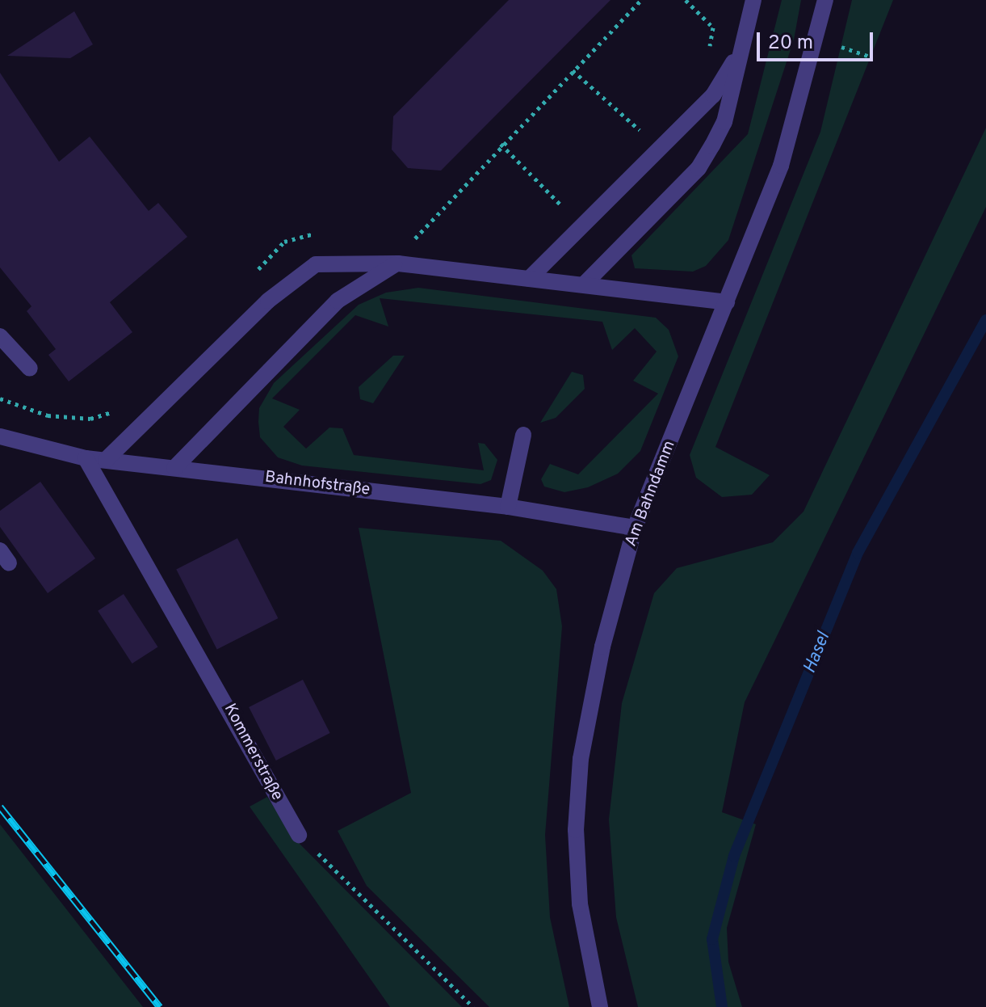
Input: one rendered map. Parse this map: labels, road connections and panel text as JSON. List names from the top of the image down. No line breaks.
{"streets":{"street":["Bahnhofstraße","Am Bahndamm","Kommerstraße"]},"crossings":[["Bahnhofstraße","Am Bahndamm"],["Bahnhofstraße","Kommerstraße"]],"water":["Hasel"],"scale_bar":"20 m"}
